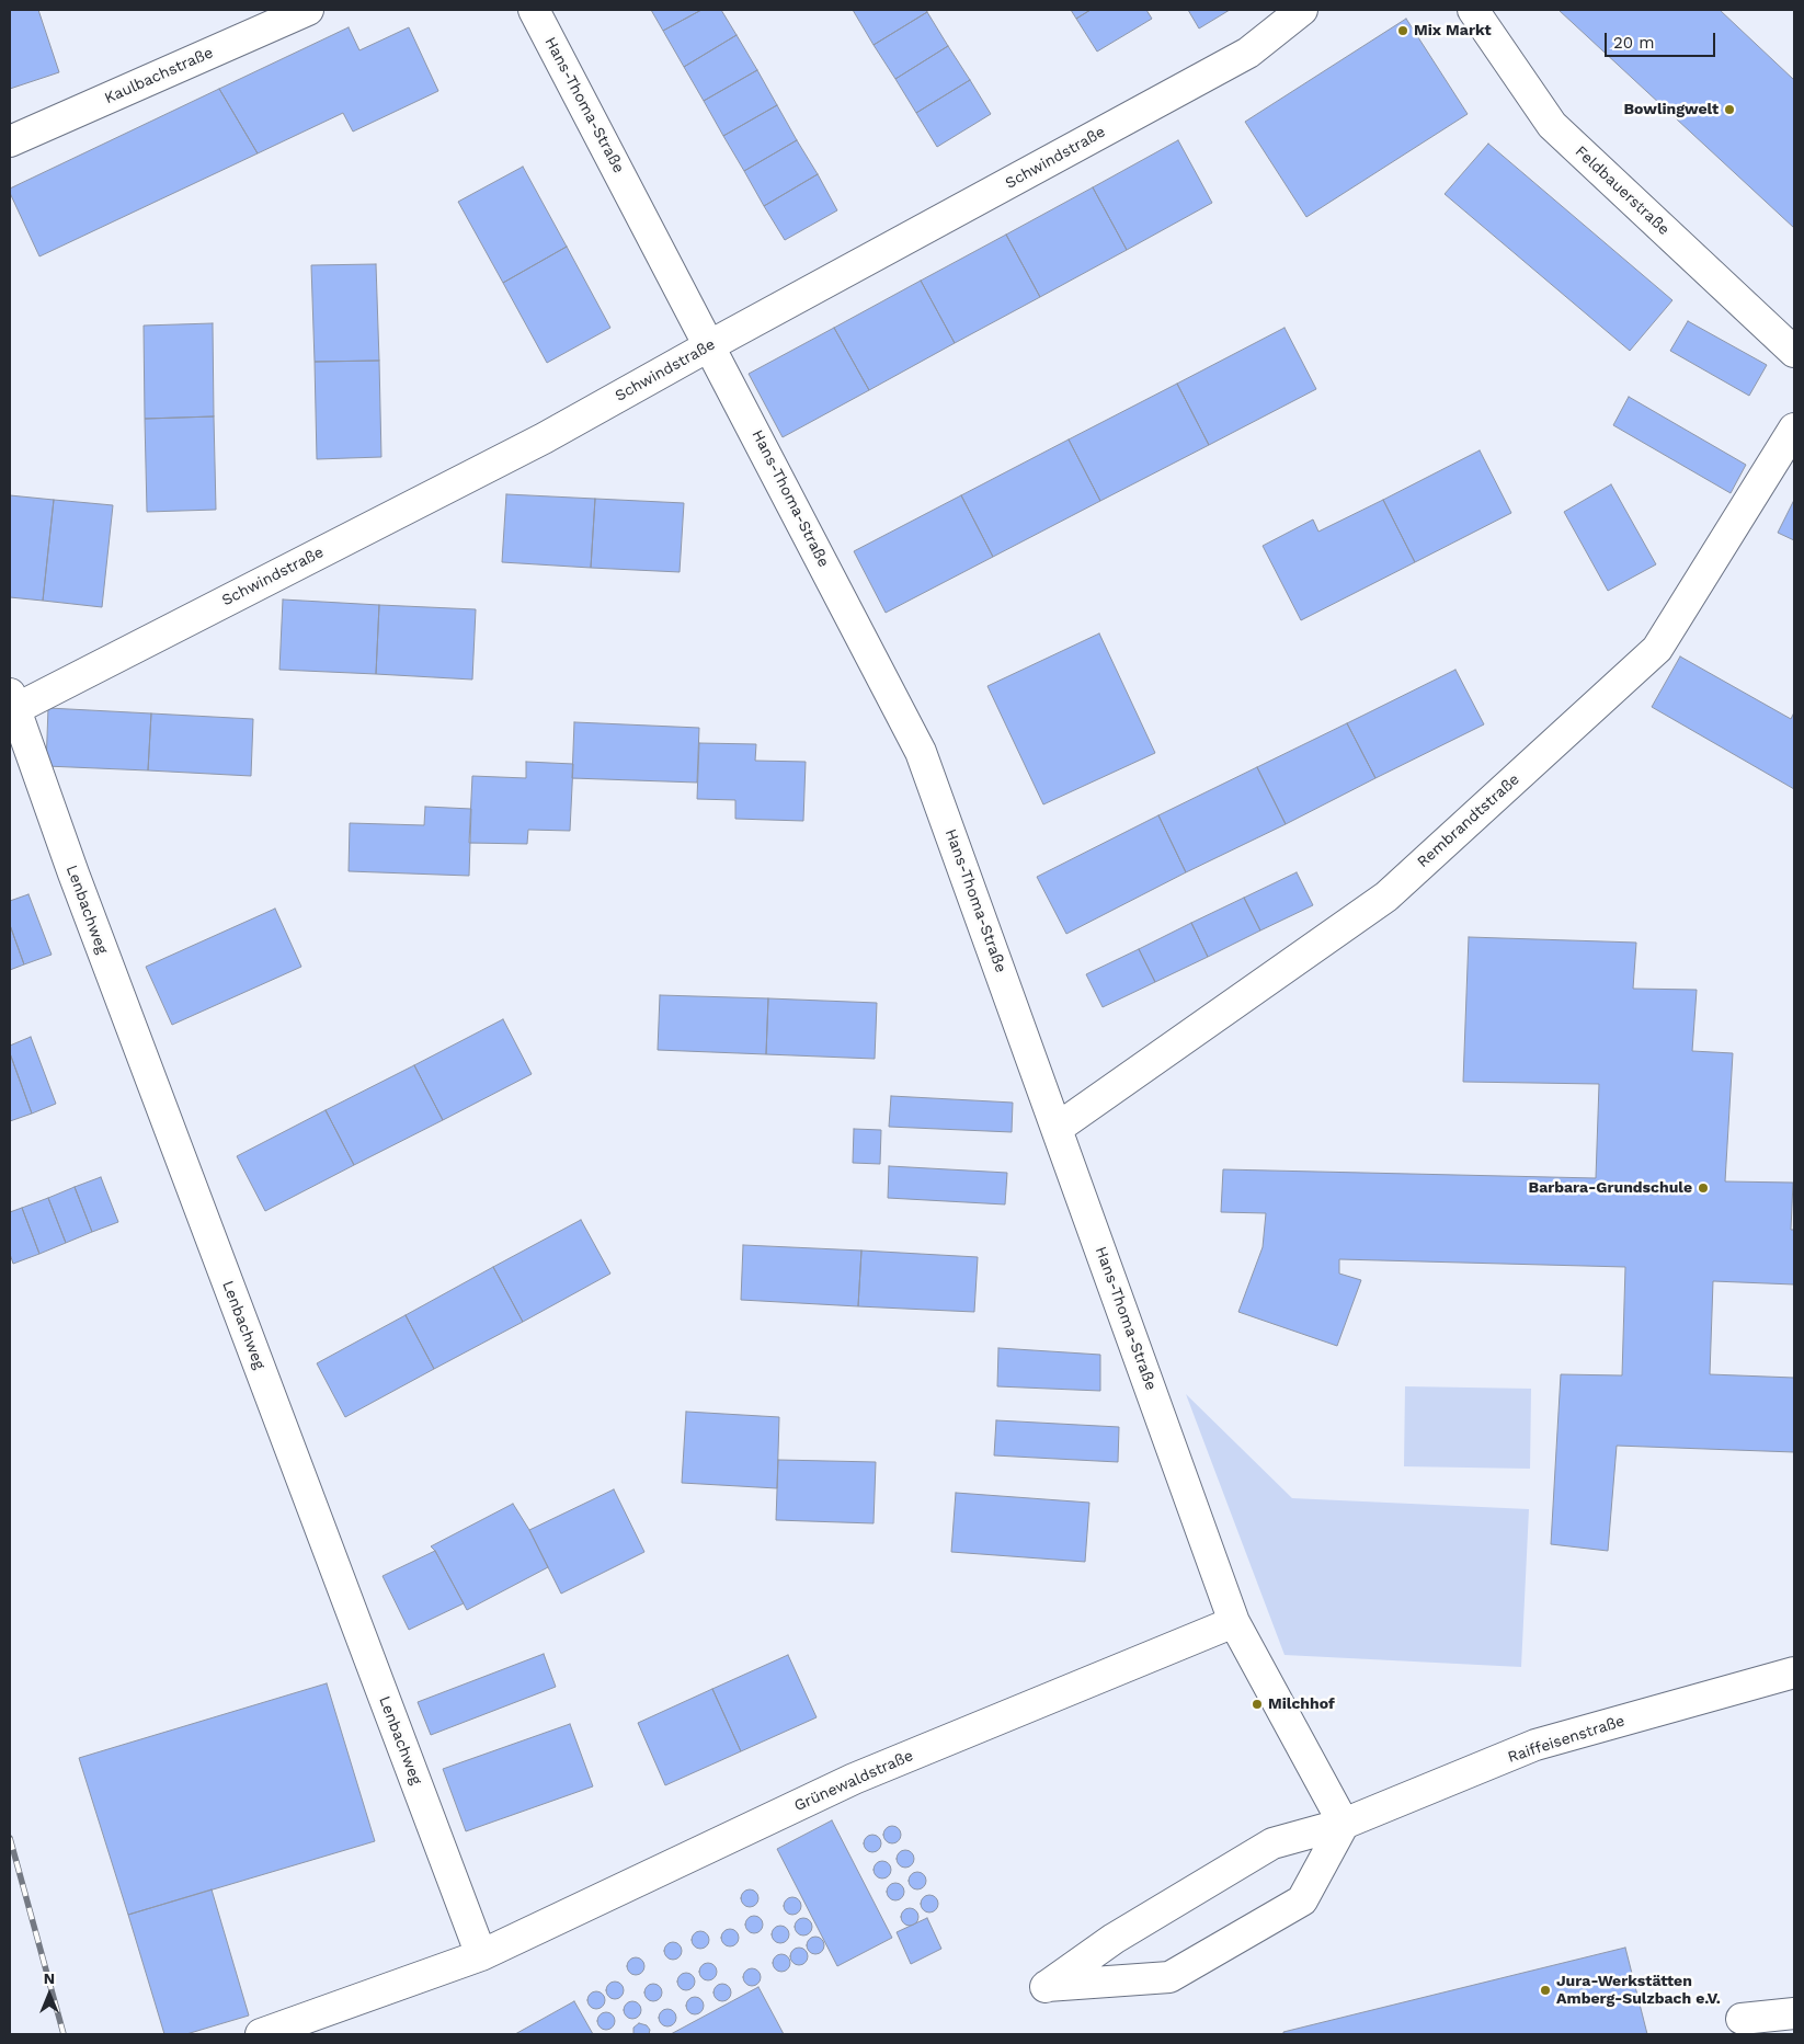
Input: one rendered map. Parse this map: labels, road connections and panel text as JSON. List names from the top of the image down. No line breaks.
{"streets":{"street":["Kaulbachstraße","Hans-Thoma-Straße","Schwindstraße","Feldbauerstraße","Rembrandtstraße","Lenbachweg","Raiffeisenstraße","Grünewaldstraße"]},"crossings":[["Hans-Thoma-Straße","Schwindstraße"],["Hans-Thoma-Straße","Rembrandtstraße"],["Hans-Thoma-Straße","Raiffeisenstraße"],["Hans-Thoma-Straße","Grünewaldstraße"],["Schwindstraße","Lenbachweg"],["Lenbachweg","Grünewaldstraße"]],"places":["Mix Markt","Bowlingwelt","Barbara-Grundschule","Milchhof","Jura-Werkstätten Amberg-Sulzbach e.V."],"scale_bar":"20 m","north":"top"}
